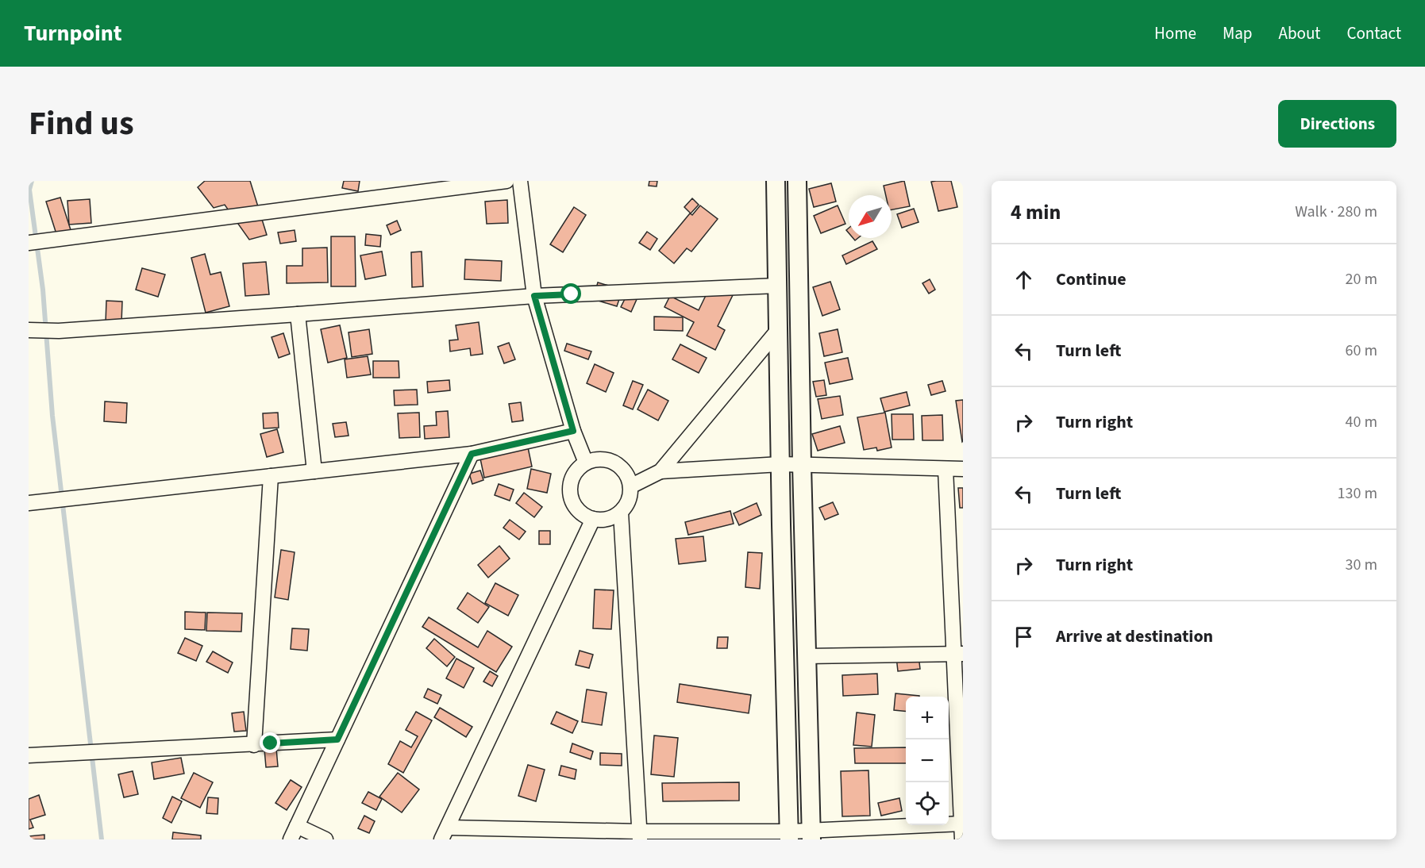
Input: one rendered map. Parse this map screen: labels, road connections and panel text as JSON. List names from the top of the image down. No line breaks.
{"north":"bottom left","page":{"header":"Turnpoint","nav":["Home","Map","About","Contact"],"title":"Find us","buttons":"Directions","heading":["4 min","Walk · 280 m"],"list":[["Continue","20 m"],["Turn left","60 m"],["Turn right","40 m"],["Turn left","130 m"],["Turn right","30 m"],"Arrive at destination"],"map_buttons":["+","−"]}}
